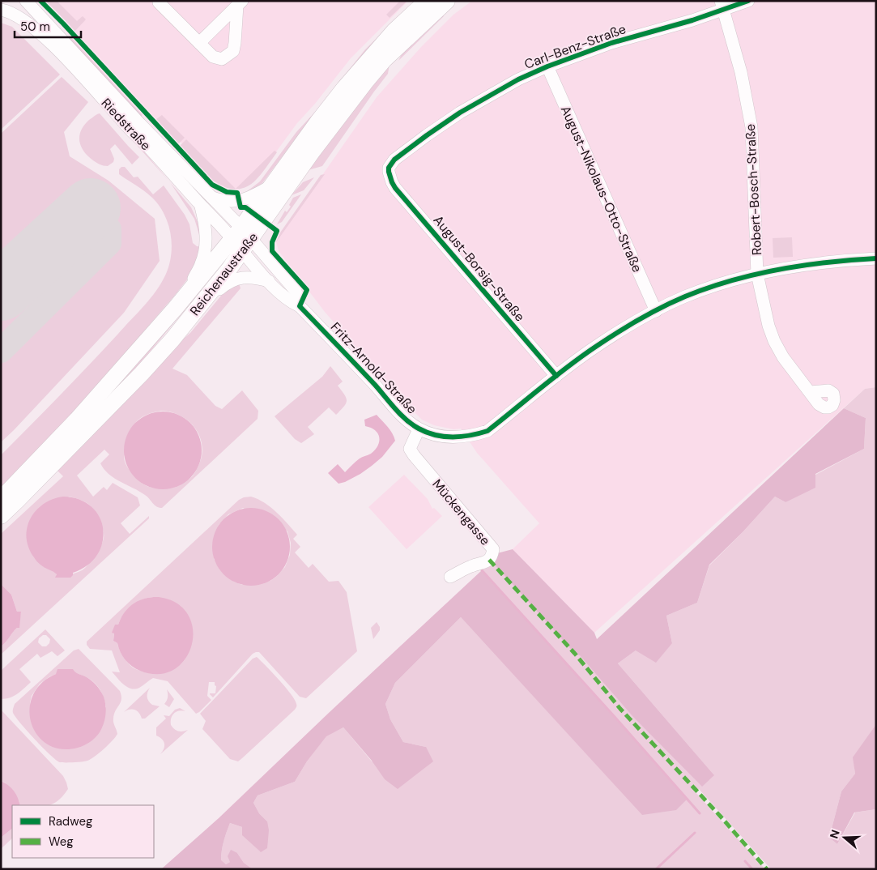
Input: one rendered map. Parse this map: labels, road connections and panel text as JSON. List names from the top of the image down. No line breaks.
{"streets":{"main road":["Reichenaustraße"],"street":["Carl-Benz-Straße","Riedstraße","August-Nikolaus-Otto-Straße","Robert-Bosch-Straße","August-Borsig-Straße","Fritz-Arnold-Straße","Mückengasse"]},"crossings":[["Carl-Benz-Straße","August-Nikolaus-Otto-Straße"],["Carl-Benz-Straße","Robert-Bosch-Straße"],["Carl-Benz-Straße","August-Borsig-Straße"],["Riedstraße","Reichenaustraße"],["Riedstraße","Fritz-Arnold-Straße"],["August-Nikolaus-Otto-Straße","Fritz-Arnold-Straße"],["Robert-Bosch-Straße","Fritz-Arnold-Straße"],["August-Borsig-Straße","Fritz-Arnold-Straße"],["Reichenaustraße","Fritz-Arnold-Straße"],["Fritz-Arnold-Straße","Mückengasse"]],"legend":["Radweg","Weg"],"scale_bar":"50 m","north":"left"}
